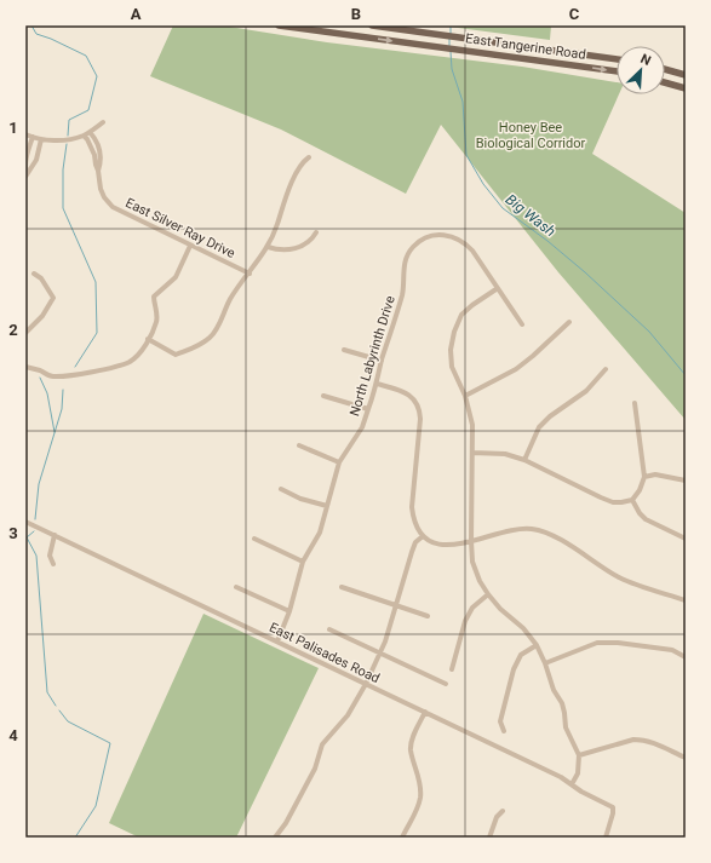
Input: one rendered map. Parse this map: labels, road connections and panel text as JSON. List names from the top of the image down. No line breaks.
{"streets":{"main road":["East Tangerine Road"],"street":["East Silver Ray Drive","North Labyrinth Drive","East Palisades Road"]},"crossings":[["North Labyrinth Drive","East Palisades Road"]],"water":["Big Wash"],"parks":["Honey Bee Biological Corridor"],"north":"top right","grid":{"columns":["A","B","C"],"rows":["1","2","3","4"]}}
